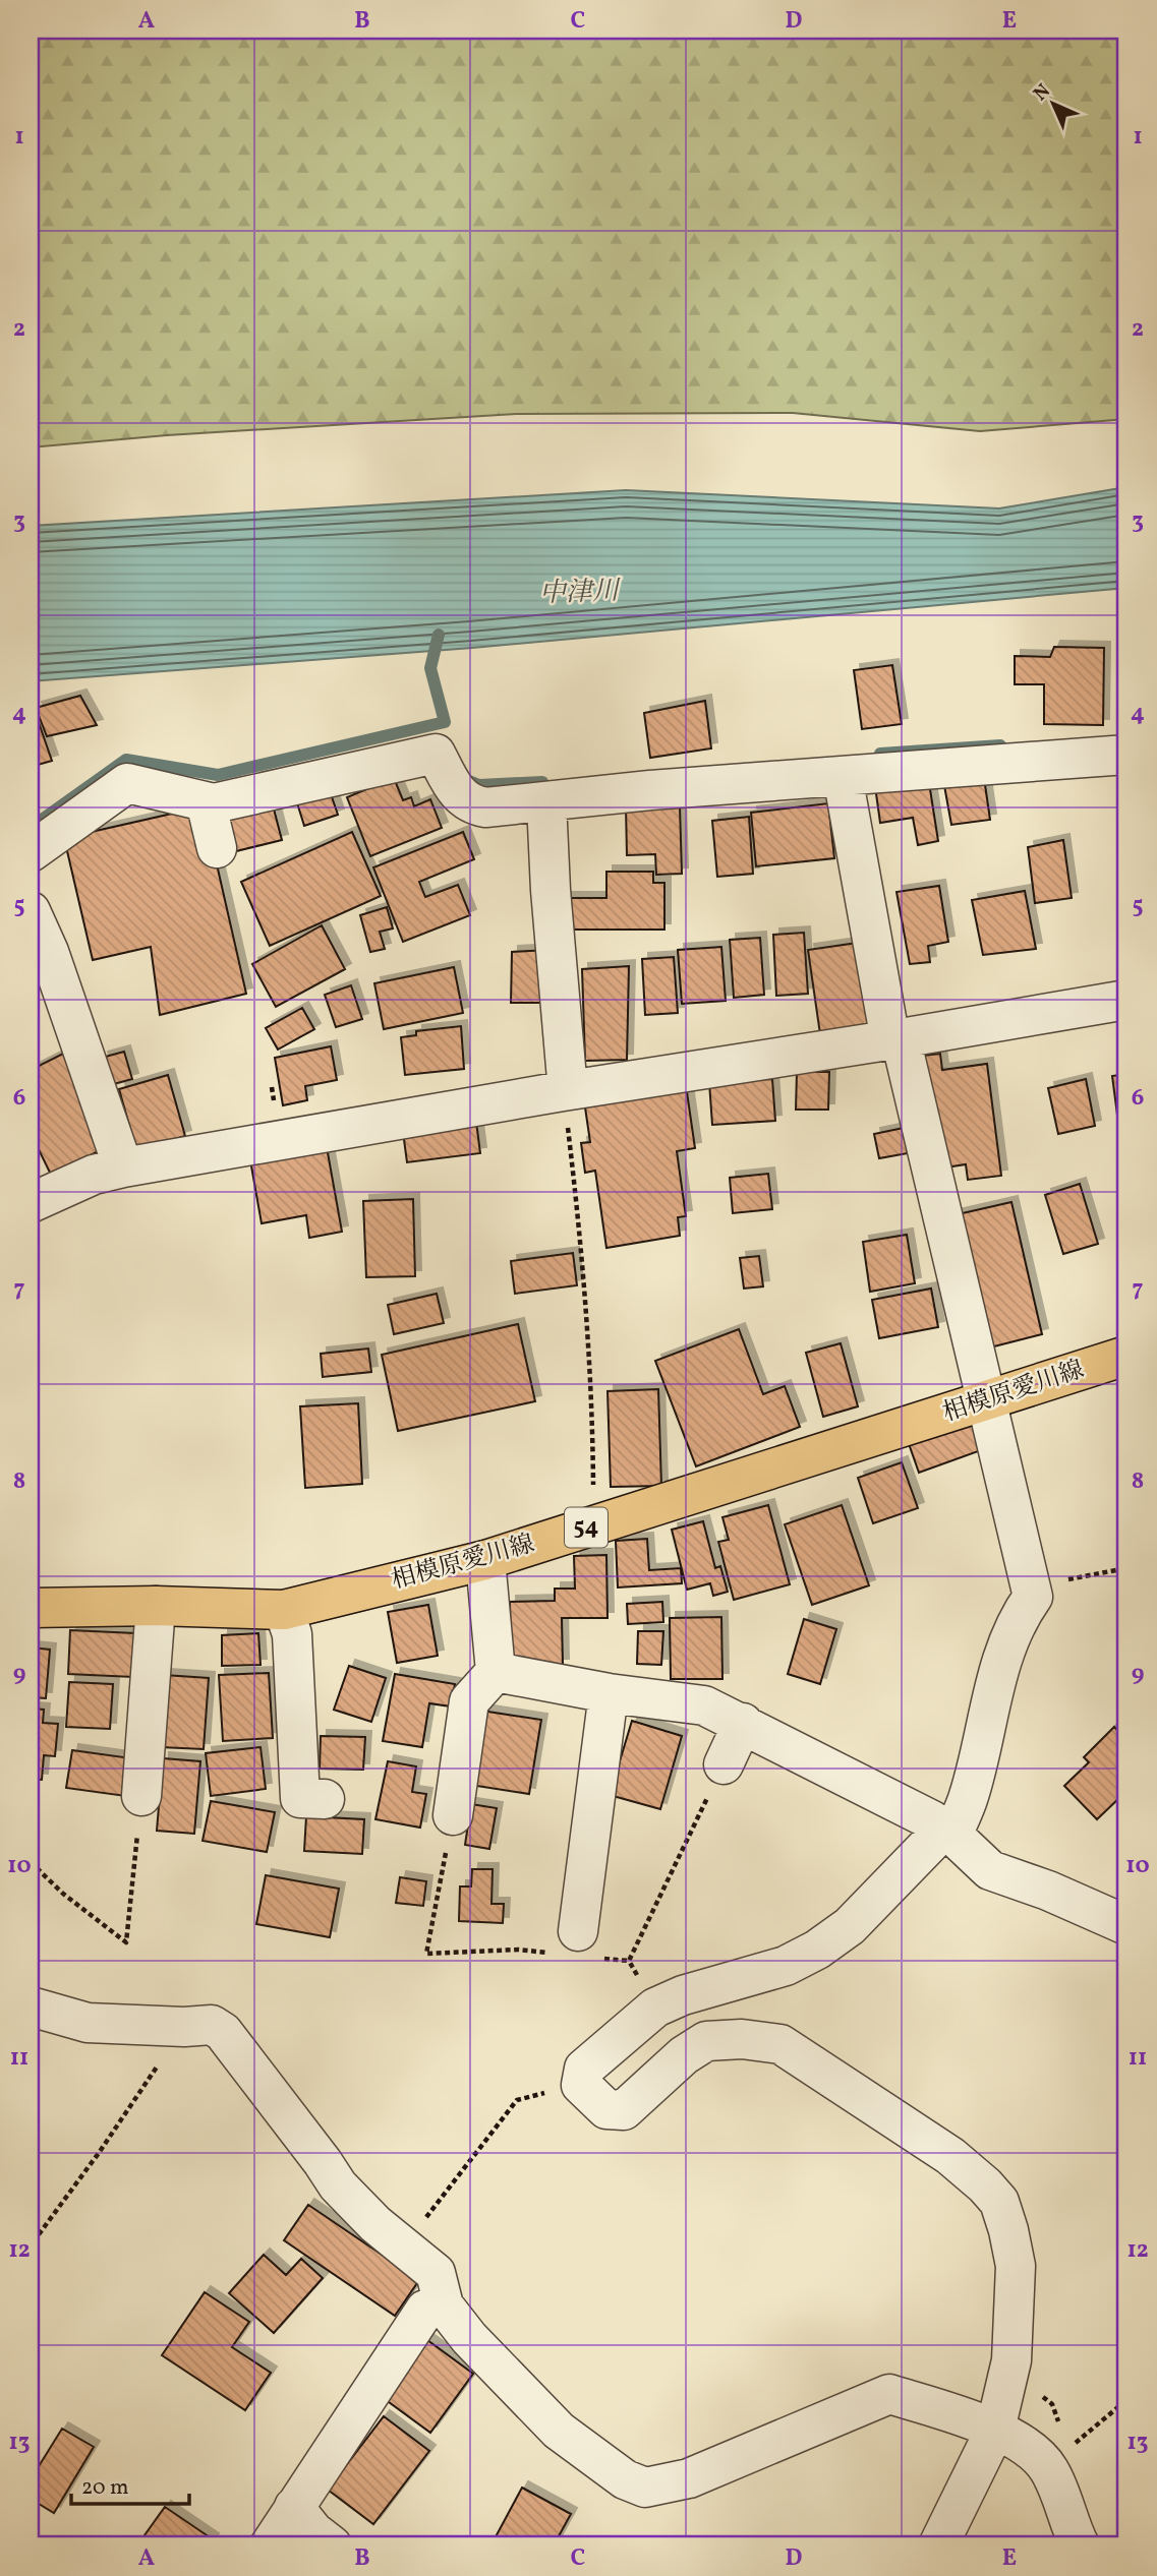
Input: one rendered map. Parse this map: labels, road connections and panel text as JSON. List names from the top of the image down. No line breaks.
{"streets":{"main road":["相模原愛川線","54"]},"water":["中津川"],"scale_bar":"20 m","north":"top left","grid":{"columns":["A","B","C","D","E"],"rows":["1","2","3","4","5","6","7","8","9","10","11","12","13"]}}
